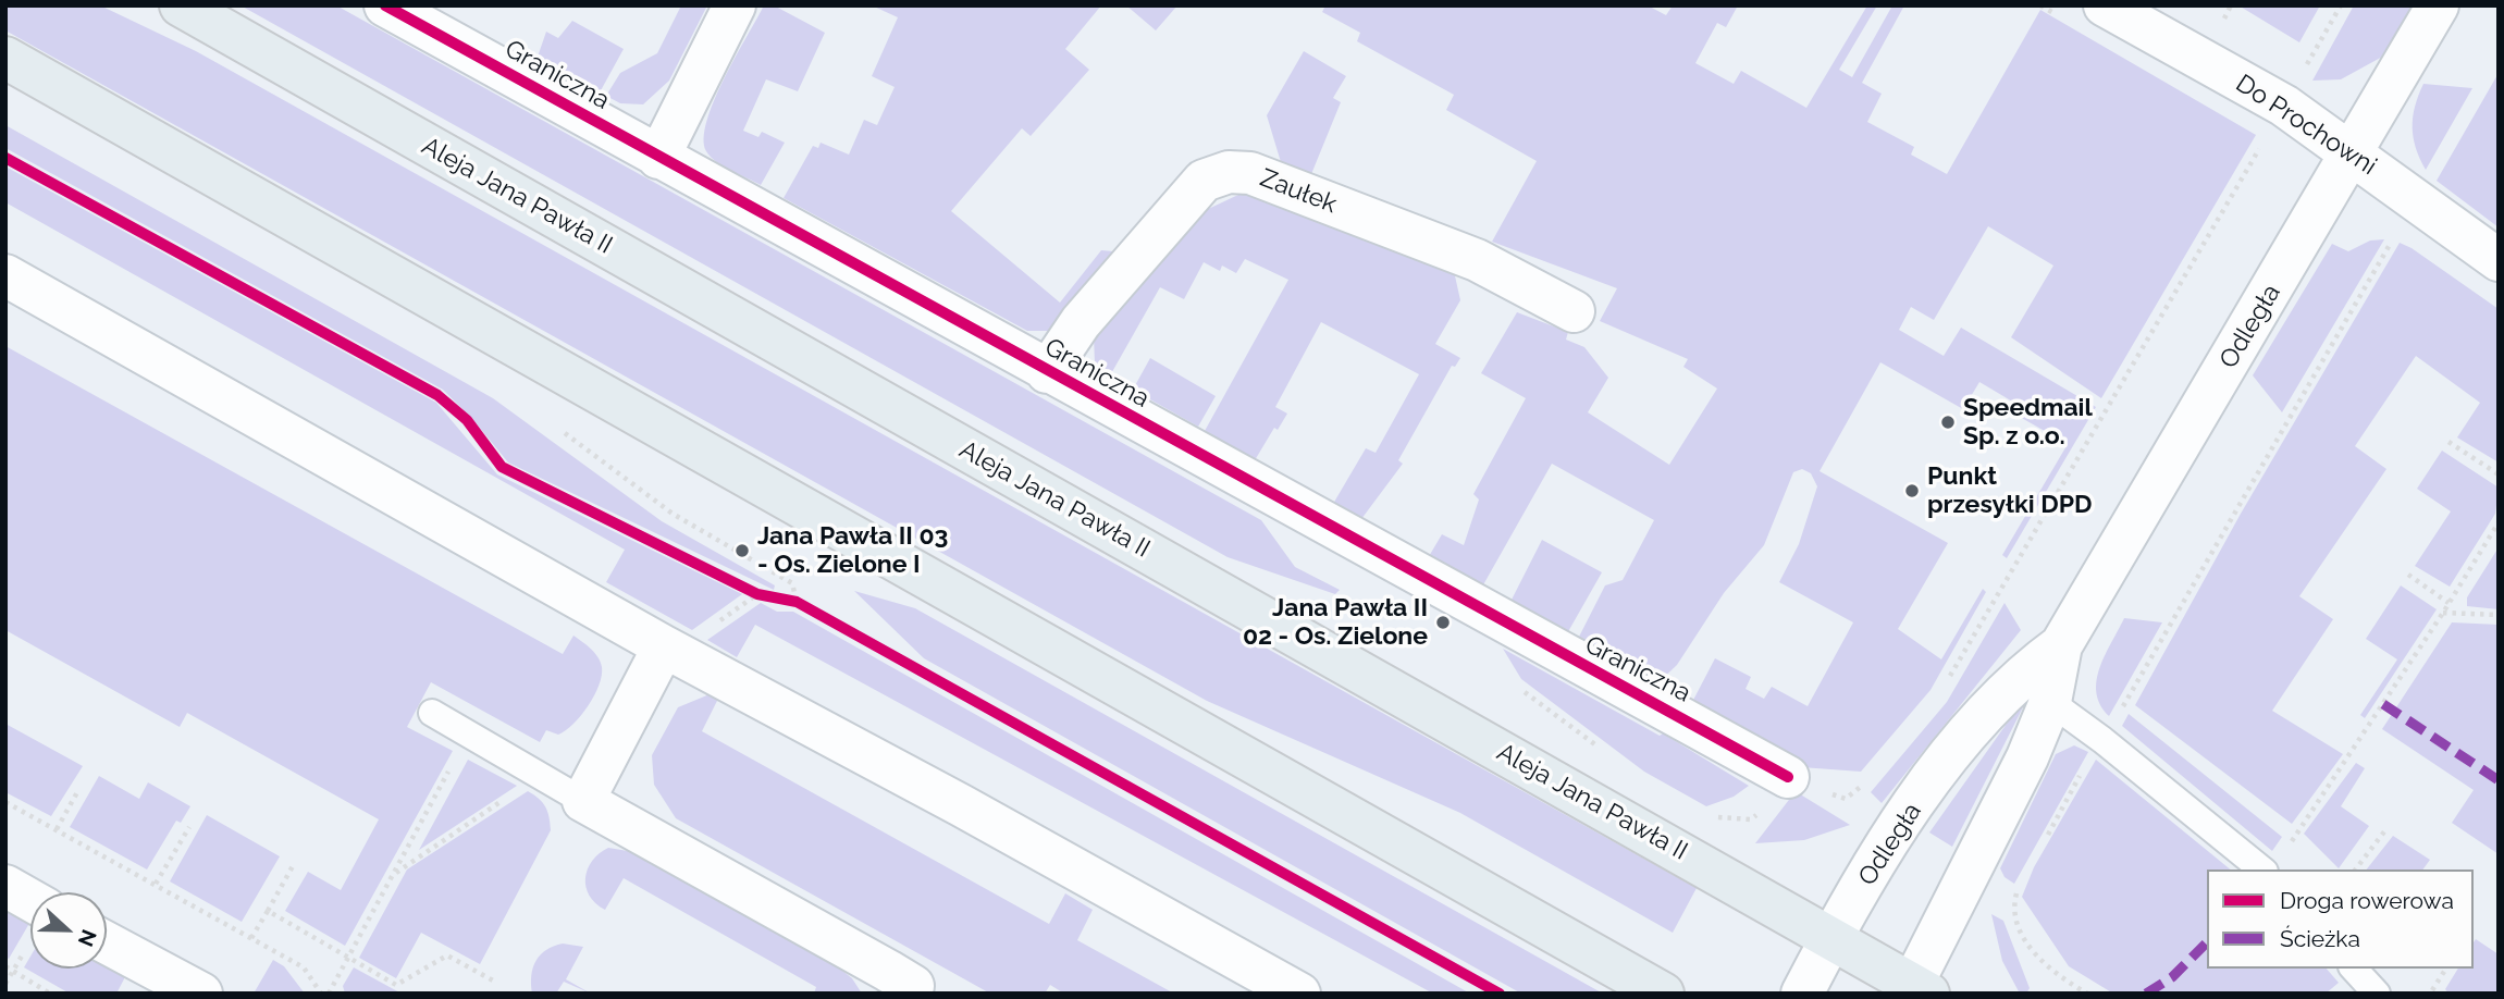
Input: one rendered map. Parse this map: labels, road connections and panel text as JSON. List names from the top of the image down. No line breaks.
{"streets":{"main road":["Aleja Jana Pawła II"],"street":["Graniczna","Do Prochowni","Zaułek","Odległa"]},"crossings":[["Graniczna","Zaułek"],["Do Prochowni","Odległa"],["Aleja Jana Pawła II","Odległa"]],"places":["Speedmail Sp. z o.o.","Punkt przesyłki DPD","Jana Pawła II 03 - Os. Zielone I","Jana Pawła II 02 - Os. Zielone"],"legend":["Droga rowerowa","Ścieżka"],"north":"right"}
